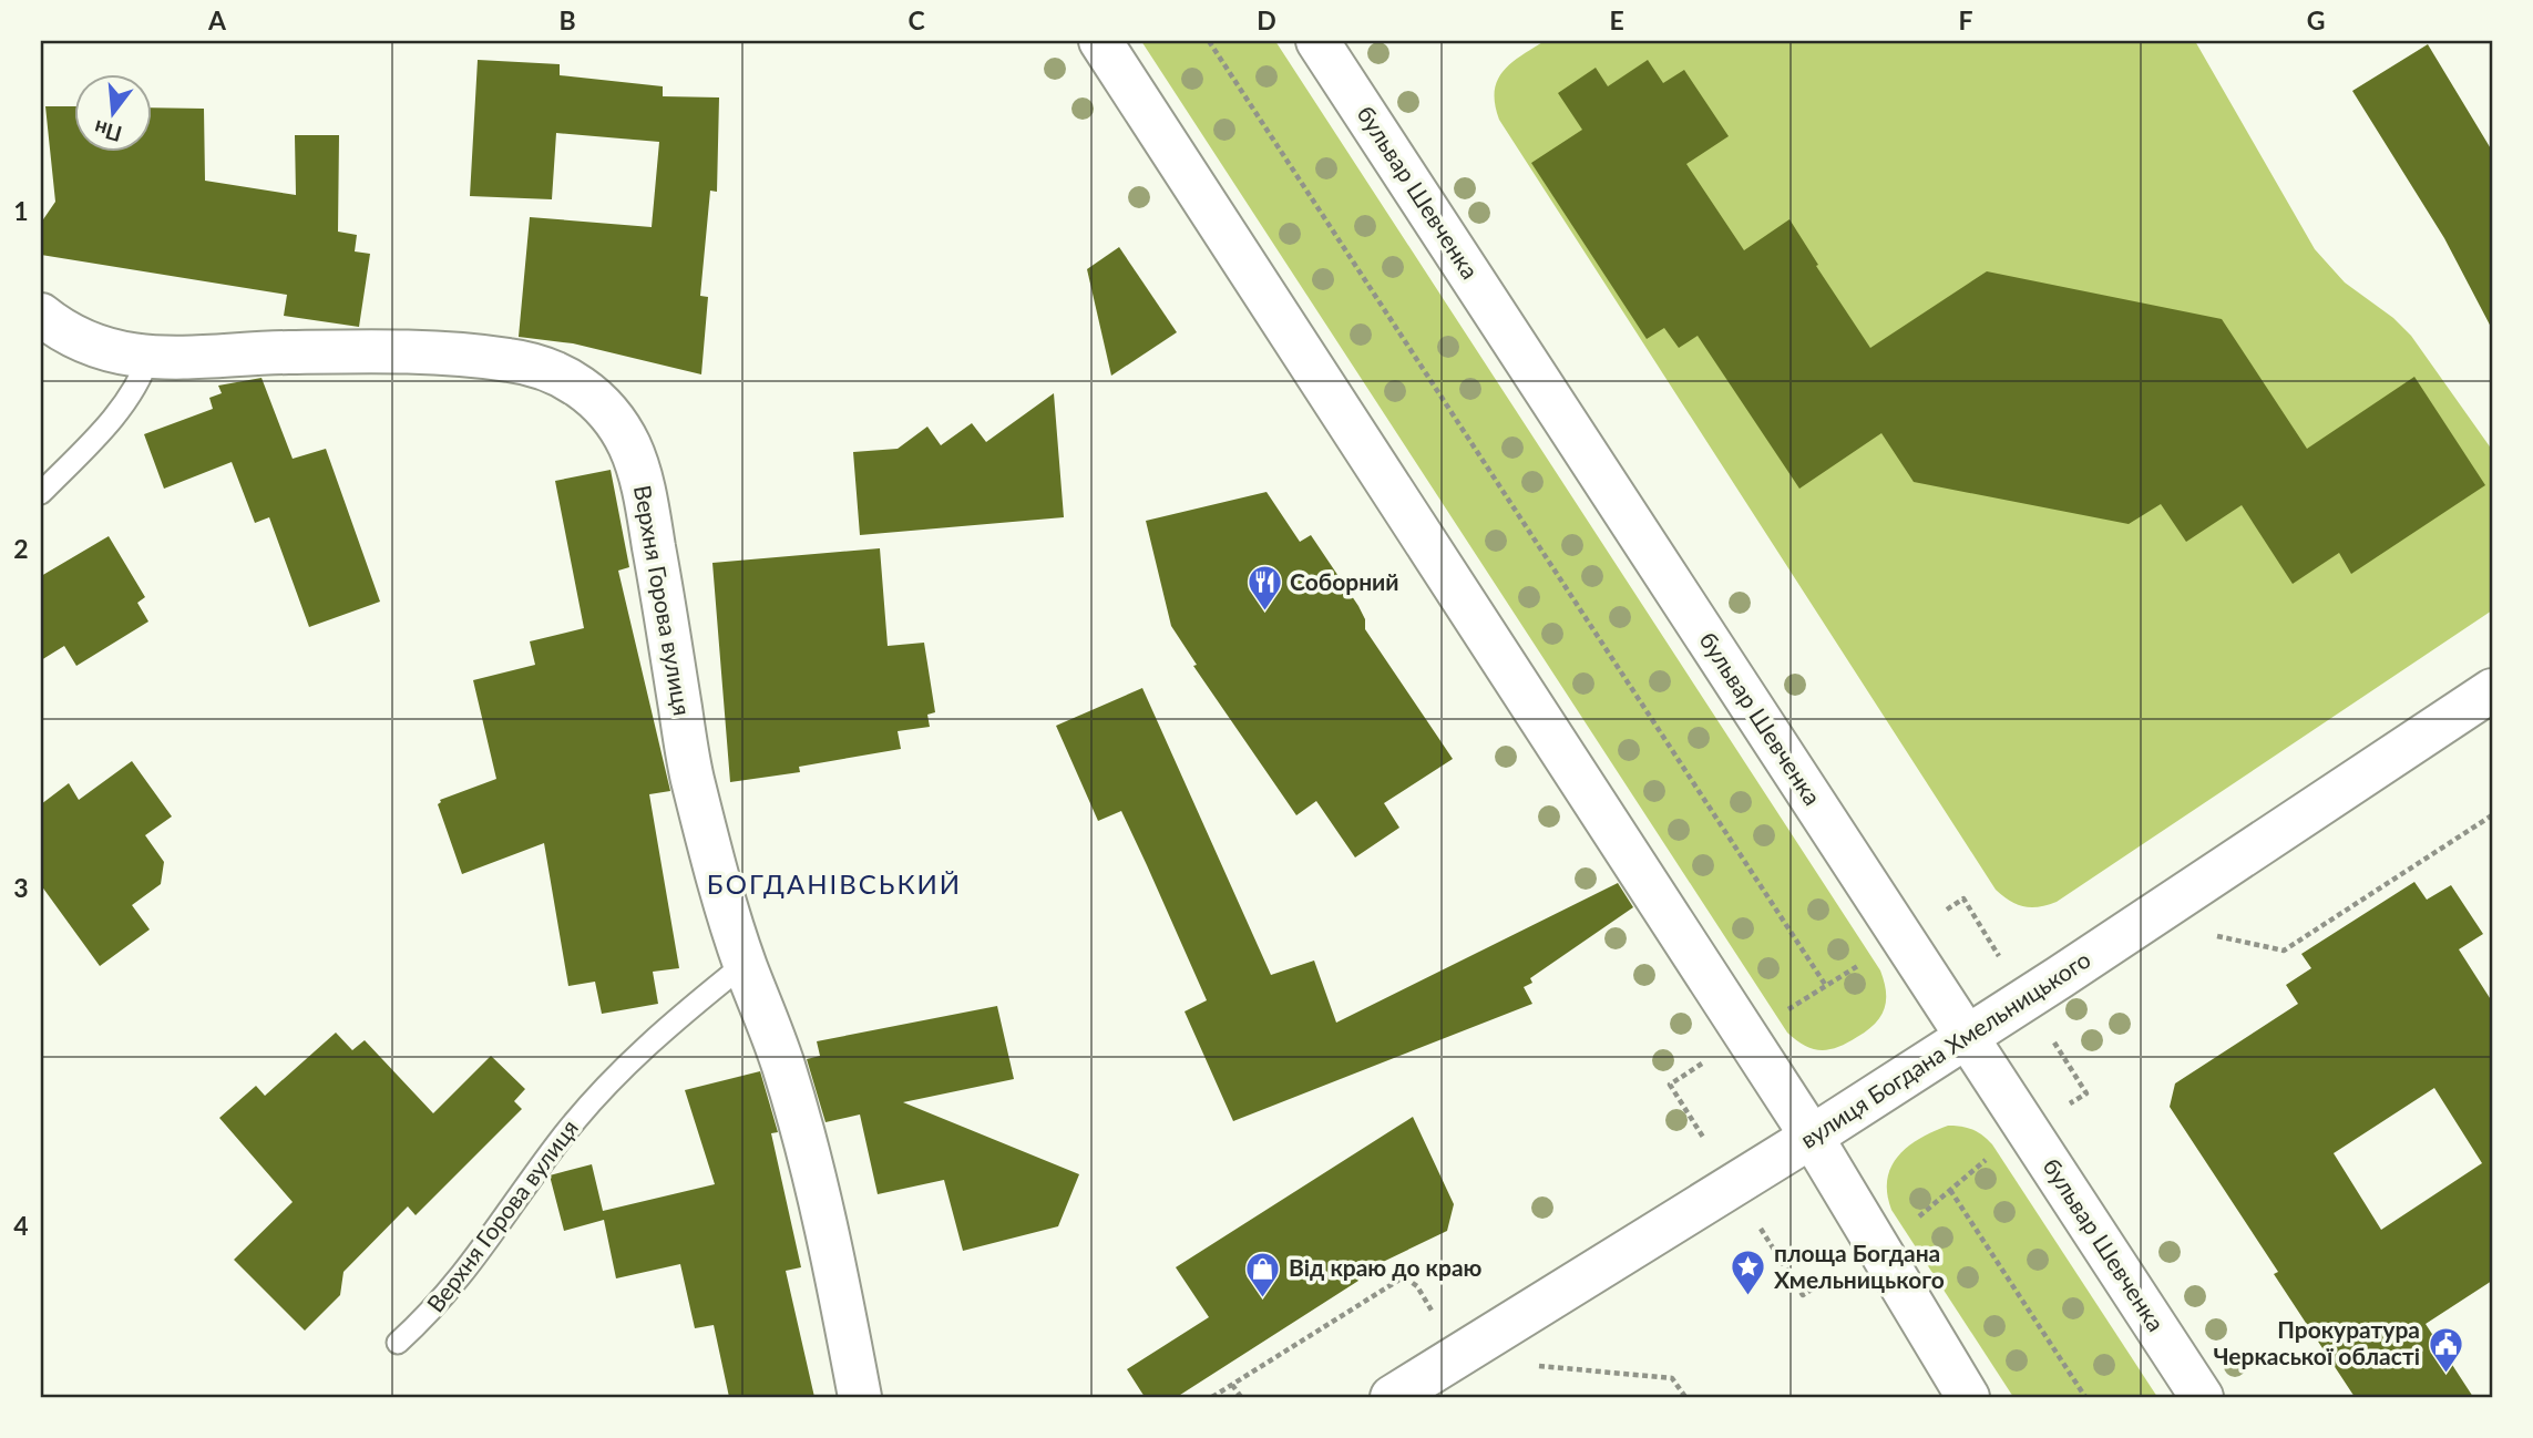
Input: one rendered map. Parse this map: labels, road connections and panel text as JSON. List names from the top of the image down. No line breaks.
{"streets":{"main road":["бульвар Шевченка","Верхня Горова вулиця","вулиця Богдана Хмельницького"]},"crossings":[["бульвар Шевченка","вулиця Богдана Хмельницького"]],"districts":["БОГДАНІВСЬКИЙ"],"places":{"restaurant":["Соборний"],"place":["площа Богдана Хмельницького"],"shop":["Від краю до краю"],"public building":["Прокуратура Черкаської області"]},"north":"bottom","grid":{"columns":["A","B","C","D","E","F","G"],"rows":["1","2","3","4"]}}
